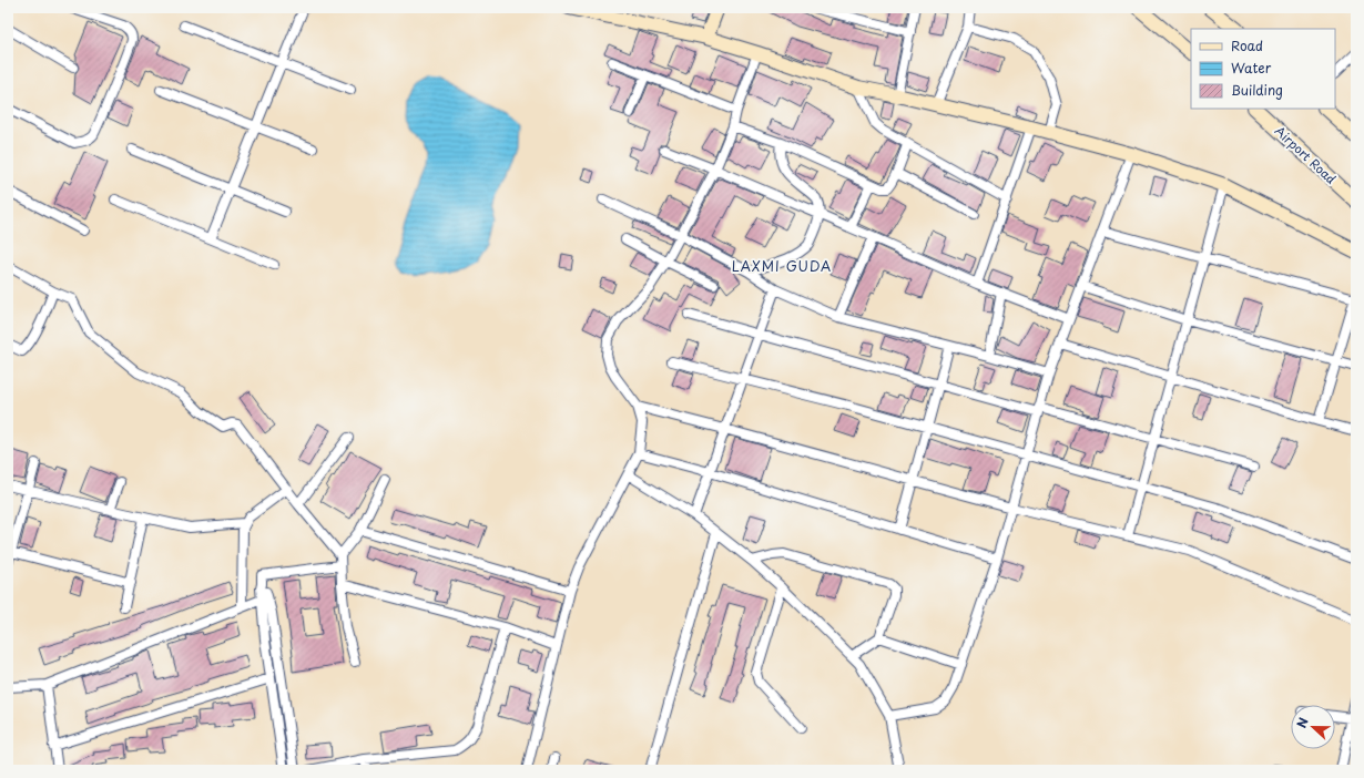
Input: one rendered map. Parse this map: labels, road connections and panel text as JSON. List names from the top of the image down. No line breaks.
{"streets":{"street":["Airport Road"]},"districts":["LAXMI GUDA"],"legend":["Road","Water","Building"],"north":"left"}
